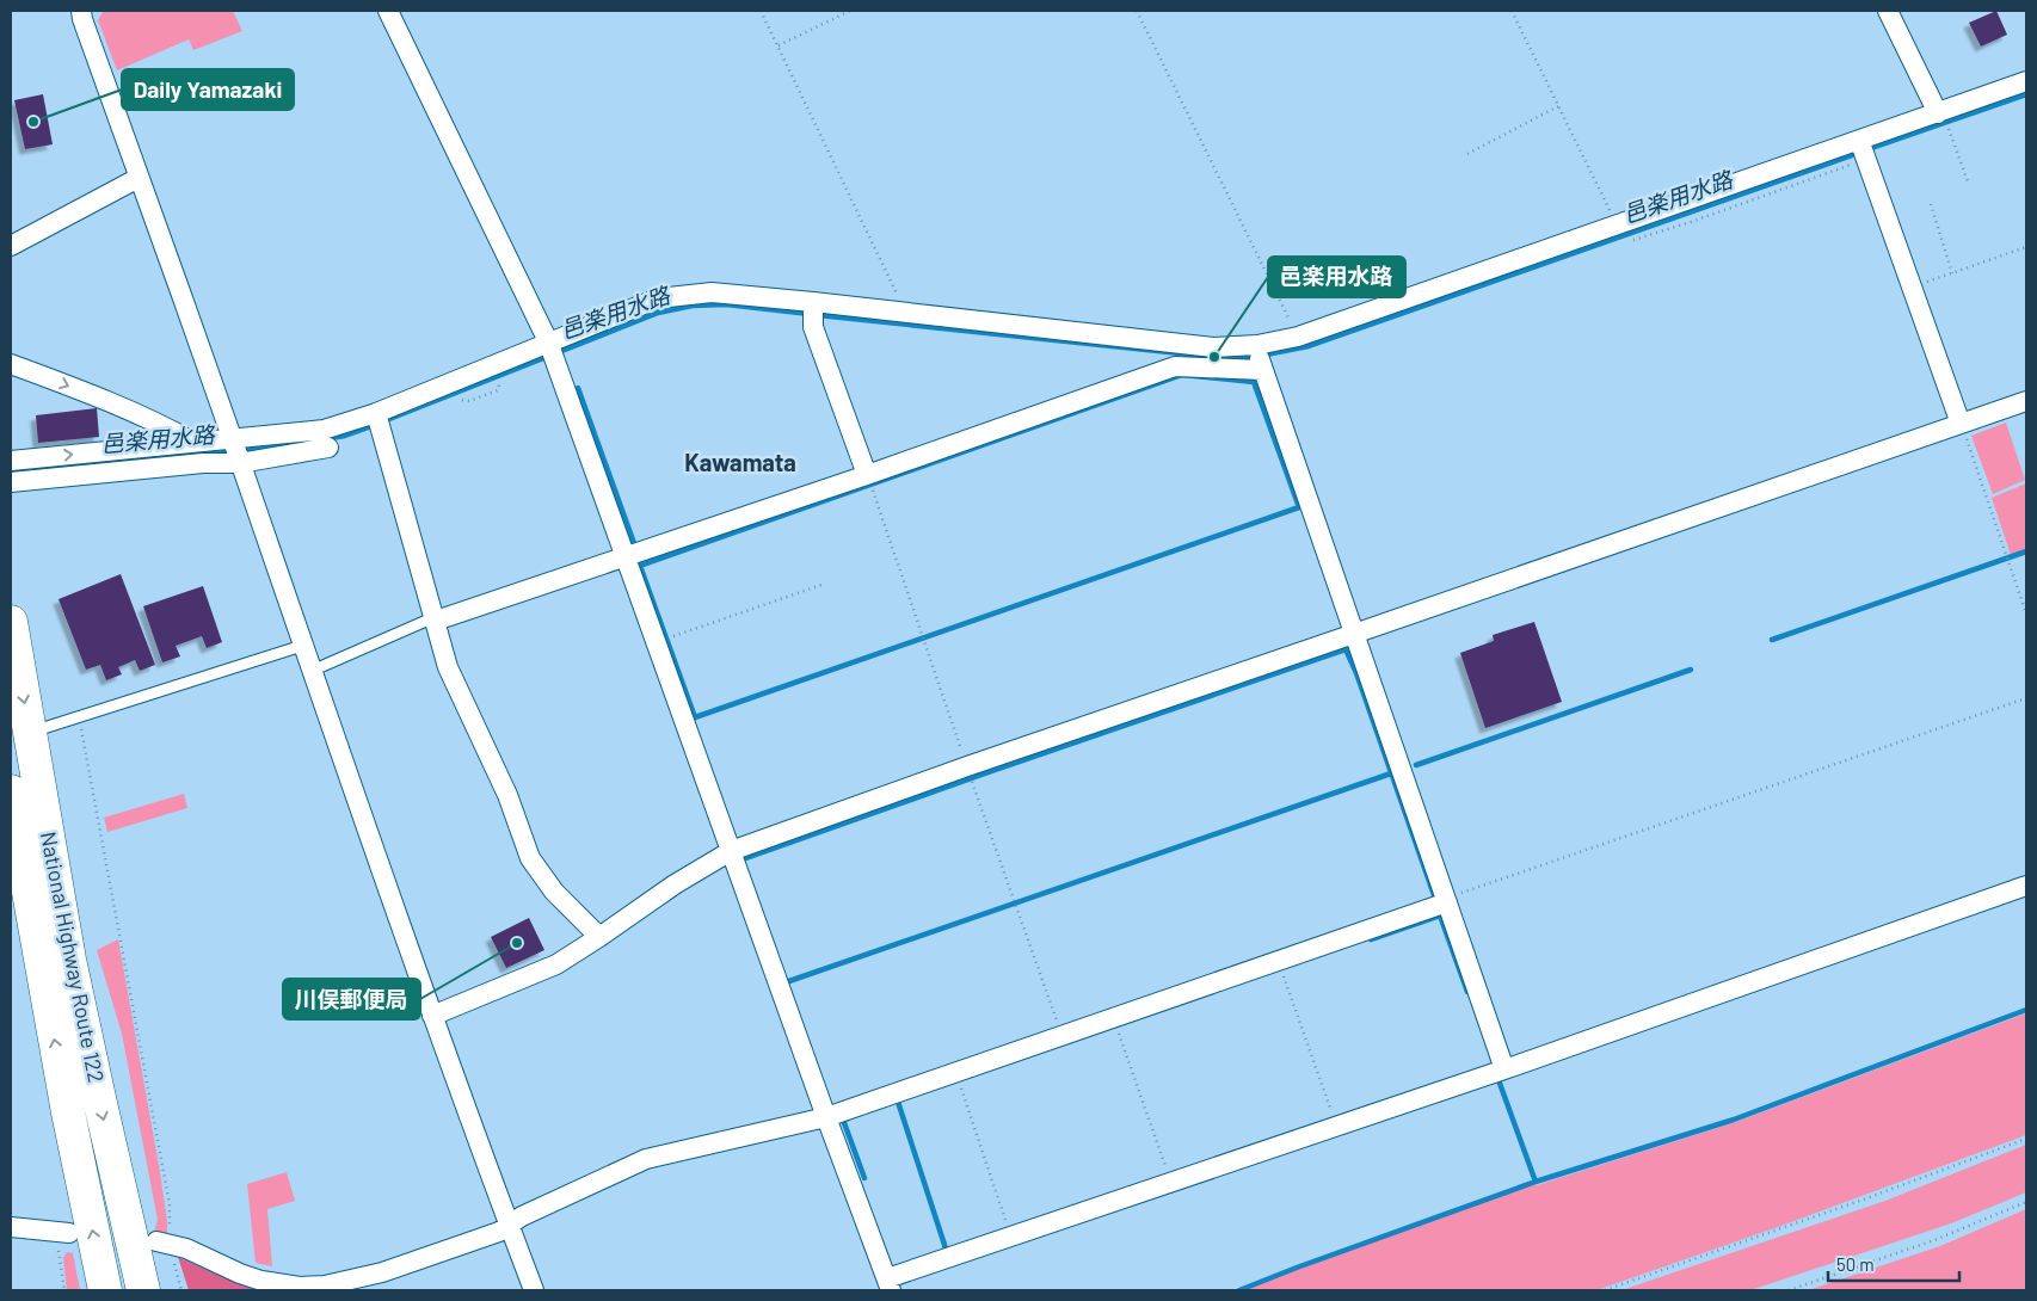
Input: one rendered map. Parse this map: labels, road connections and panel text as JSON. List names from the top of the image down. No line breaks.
{"streets":{"highway":["National Highway Route 122"]},"districts":["Kawamata"],"water":["邑楽用水路"],"places":["Daily Yamazaki","邑楽用水路","川俣郵便局"],"scale_bar":"50 m"}
